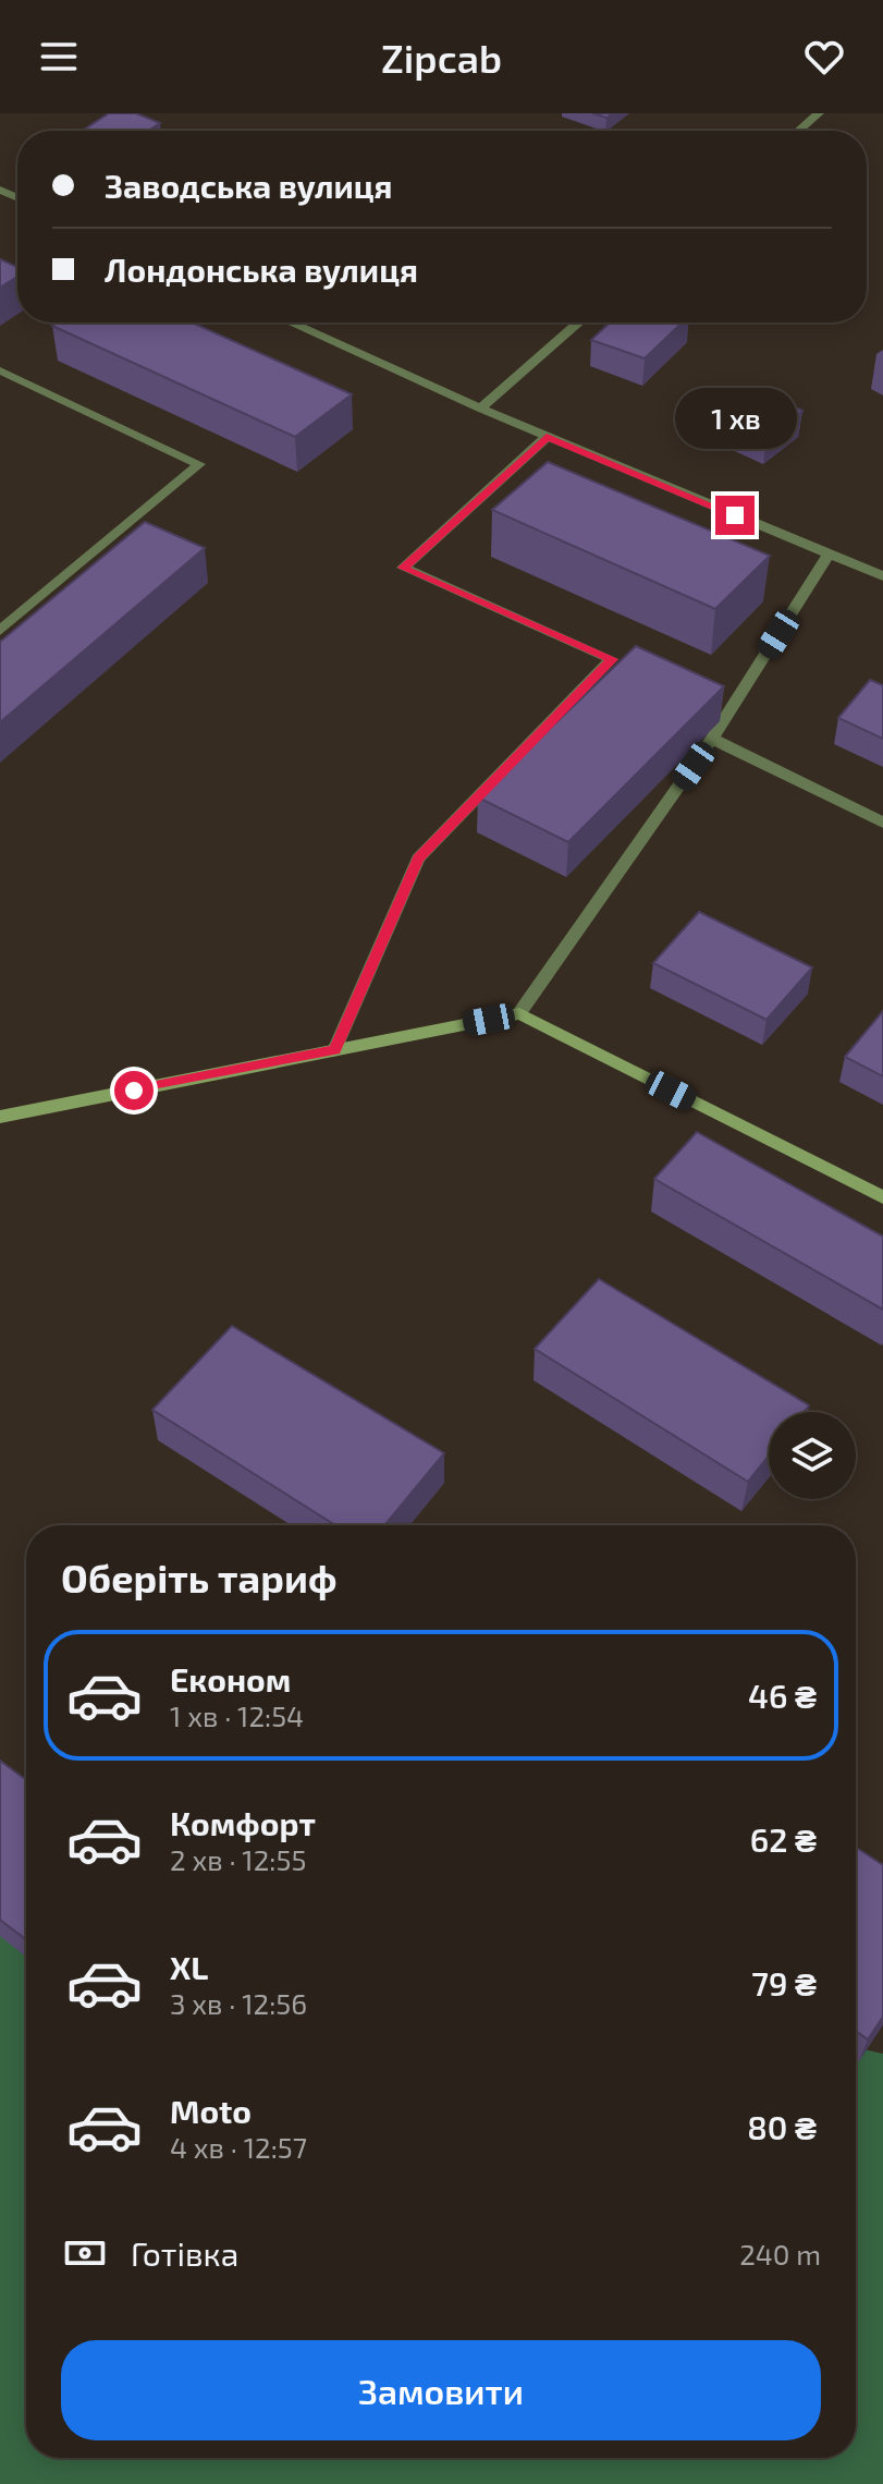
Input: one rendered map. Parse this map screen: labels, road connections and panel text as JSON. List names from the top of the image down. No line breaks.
{"page":{"header":"Zipcab","banner":["Заводська вулиця","Лондонська вулиця"],"bubble":"1 хв","heading":"Оберіть тариф","list":[{"name":"Економ","note":"1 хв · 12:54","value":"46 ₴"},{"name":"Комфорт","note":"2 хв · 12:55","value":"62 ₴"},{"name":"XL","note":"3 хв · 12:56","value":"79 ₴"},{"name":"Moto","note":"4 хв · 12:57","value":"80 ₴"}],"pay":["Готівка","240 m"],"buttons":"Замовити"}}
